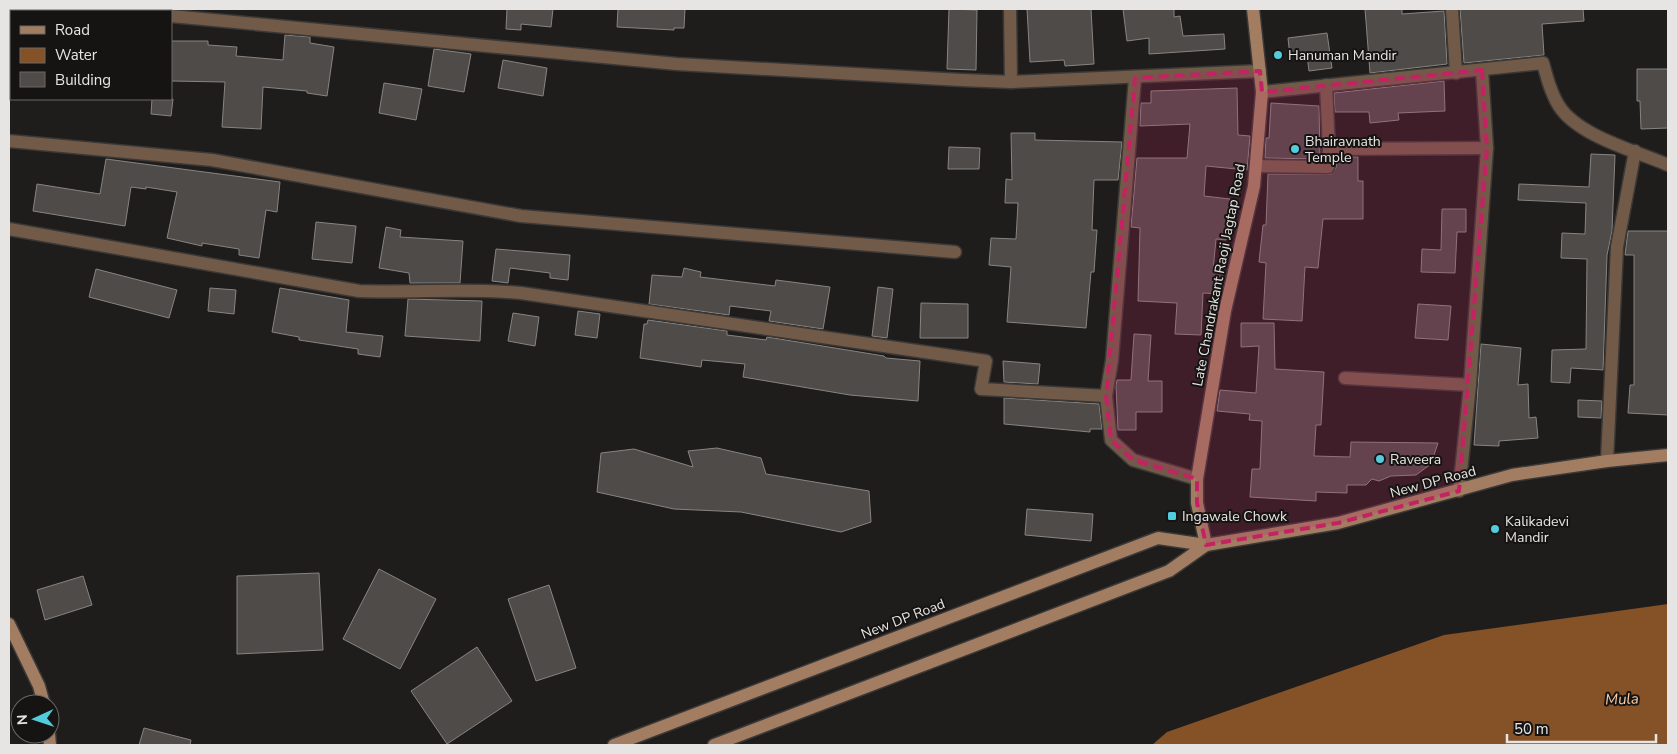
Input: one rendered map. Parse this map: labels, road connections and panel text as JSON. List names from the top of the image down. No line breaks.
{"streets":{"main road":["Late Chandrakant Raoji Jagtap Road","New DP Road"]},"crossings":[["Late Chandrakant Raoji Jagtap Road","New DP Road"]],"water":["Mula"],"places":{"other":["Hanuman Mandir","Bhairavnath Temple","Raveera","Kalikadevi Mandir"],"transit":["Ingawale Chowk"]},"legend":["Road","Water","Building"],"scale_bar":"50 m","north":"left"}
